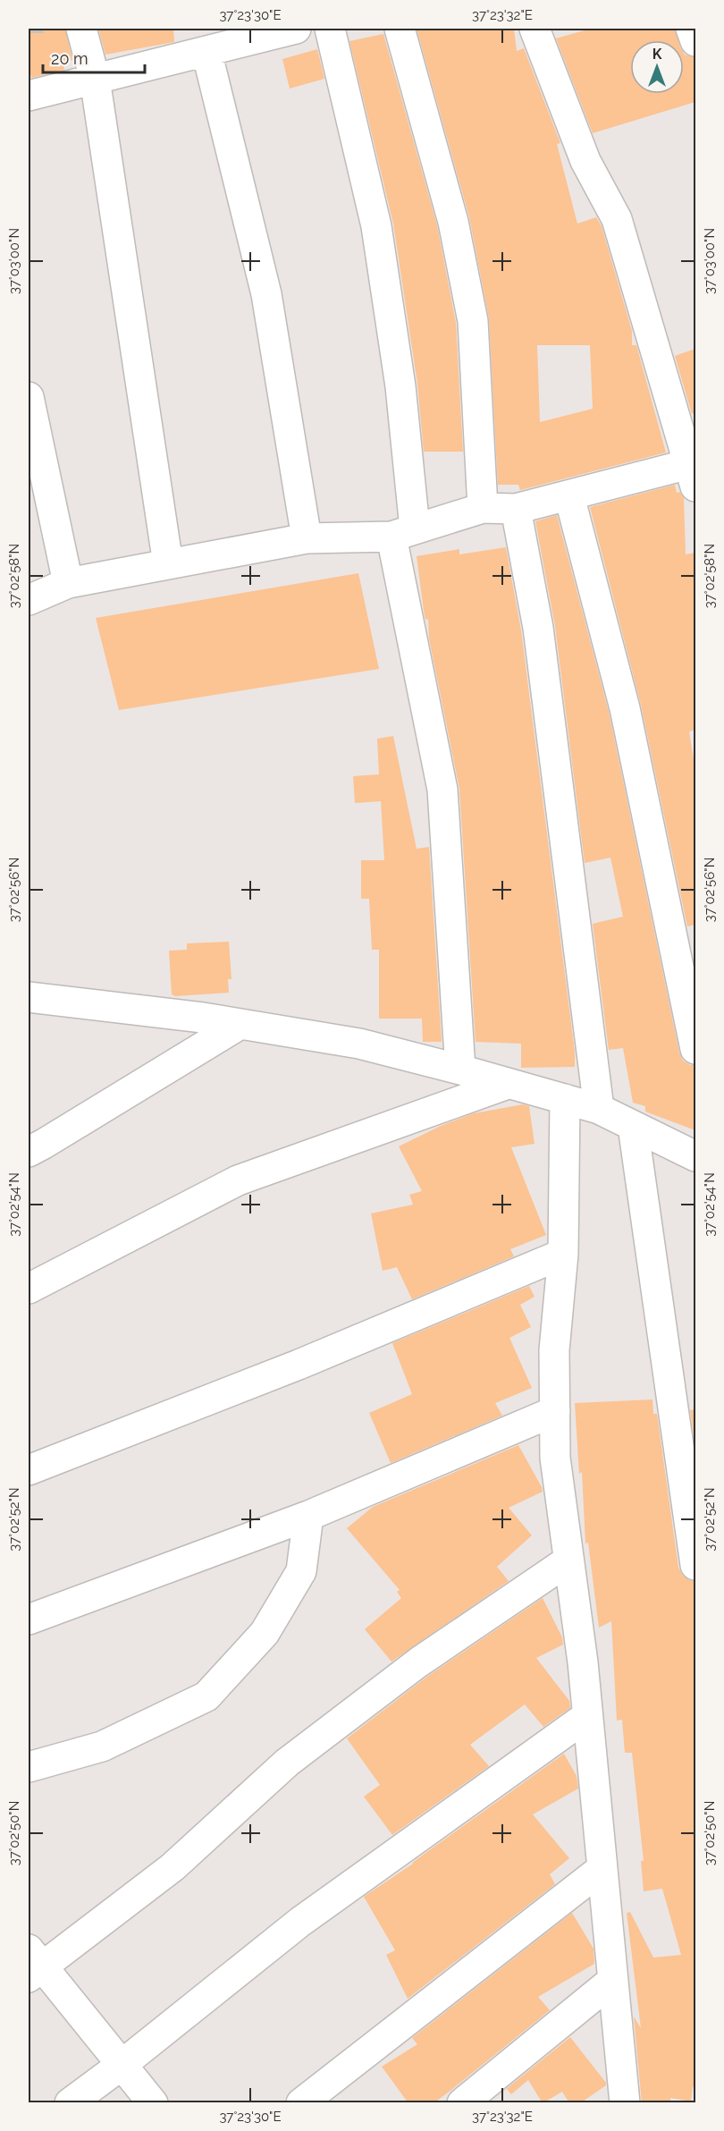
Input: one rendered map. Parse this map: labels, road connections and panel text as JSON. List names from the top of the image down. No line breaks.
{"scale_bar":"20 m","north":"top","coordinates":["37°23'30\"E","37°23'32\"E","37°03'00\"N","37°02'58\"N","37°02'56\"N","37°02'54\"N","37°02'52\"N","37°02'50\"N"]}
